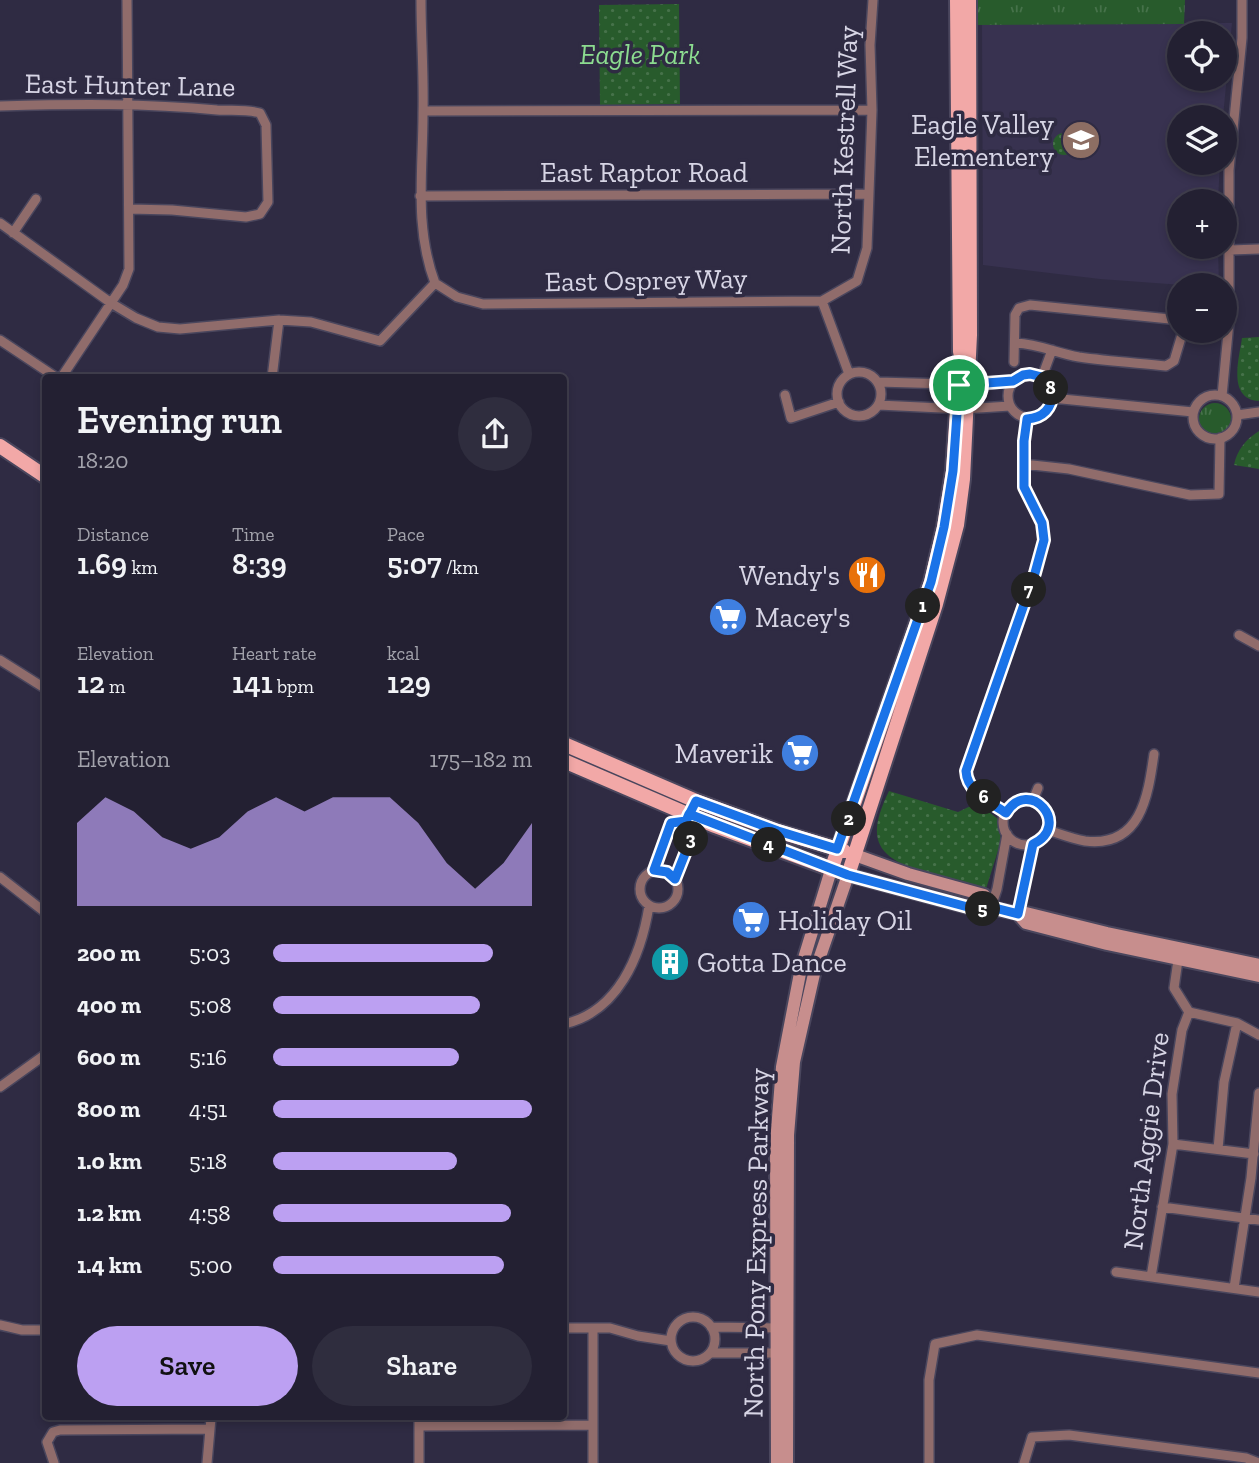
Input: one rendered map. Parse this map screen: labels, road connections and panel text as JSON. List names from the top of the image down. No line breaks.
{"streets":{"main road":["North Pony Express Parkway"],"street":["East Hunter Lane","North Kestrell Way","East Raptor Road","East Osprey Way","North Aggie Drive"]},"crossings":[["North Kestrell Way","East Raptor Road"],["North Kestrell Way","East Osprey Way"]],"parks":["Eagle Park"],"places":{"school or university":["Eagle Valley Elementery"],"restaurant":["Wendy's"],"supermarket":["Macey's","Maverik","Holiday Oil"],"building":["Gotta Dance"]},"page":{"map_buttons":["+","−"],"pins":["8","7","1","6","2","3","4","5"],"heading":["Evening run","18:20"],"stats":[["Distance","1.69 km"],["Time","8:39"],["Pace","5:07 /km"],["Elevation","12 m"],["Heart rate","141 bpm"],["kcal","129"]],"chart":["Elevation","175–182 m"],"list":[{"name":"200 m","note":"5:03"},{"name":"400 m","note":"5:08"},{"name":"600 m","note":"5:16"},{"name":"800 m","note":"4:51"},{"name":"1.0 km","note":"5:18"},{"name":"1.2 km","note":"4:58"},{"name":"1.4 km","note":"5:00"}],"buttons":["Save","Share"]}}
